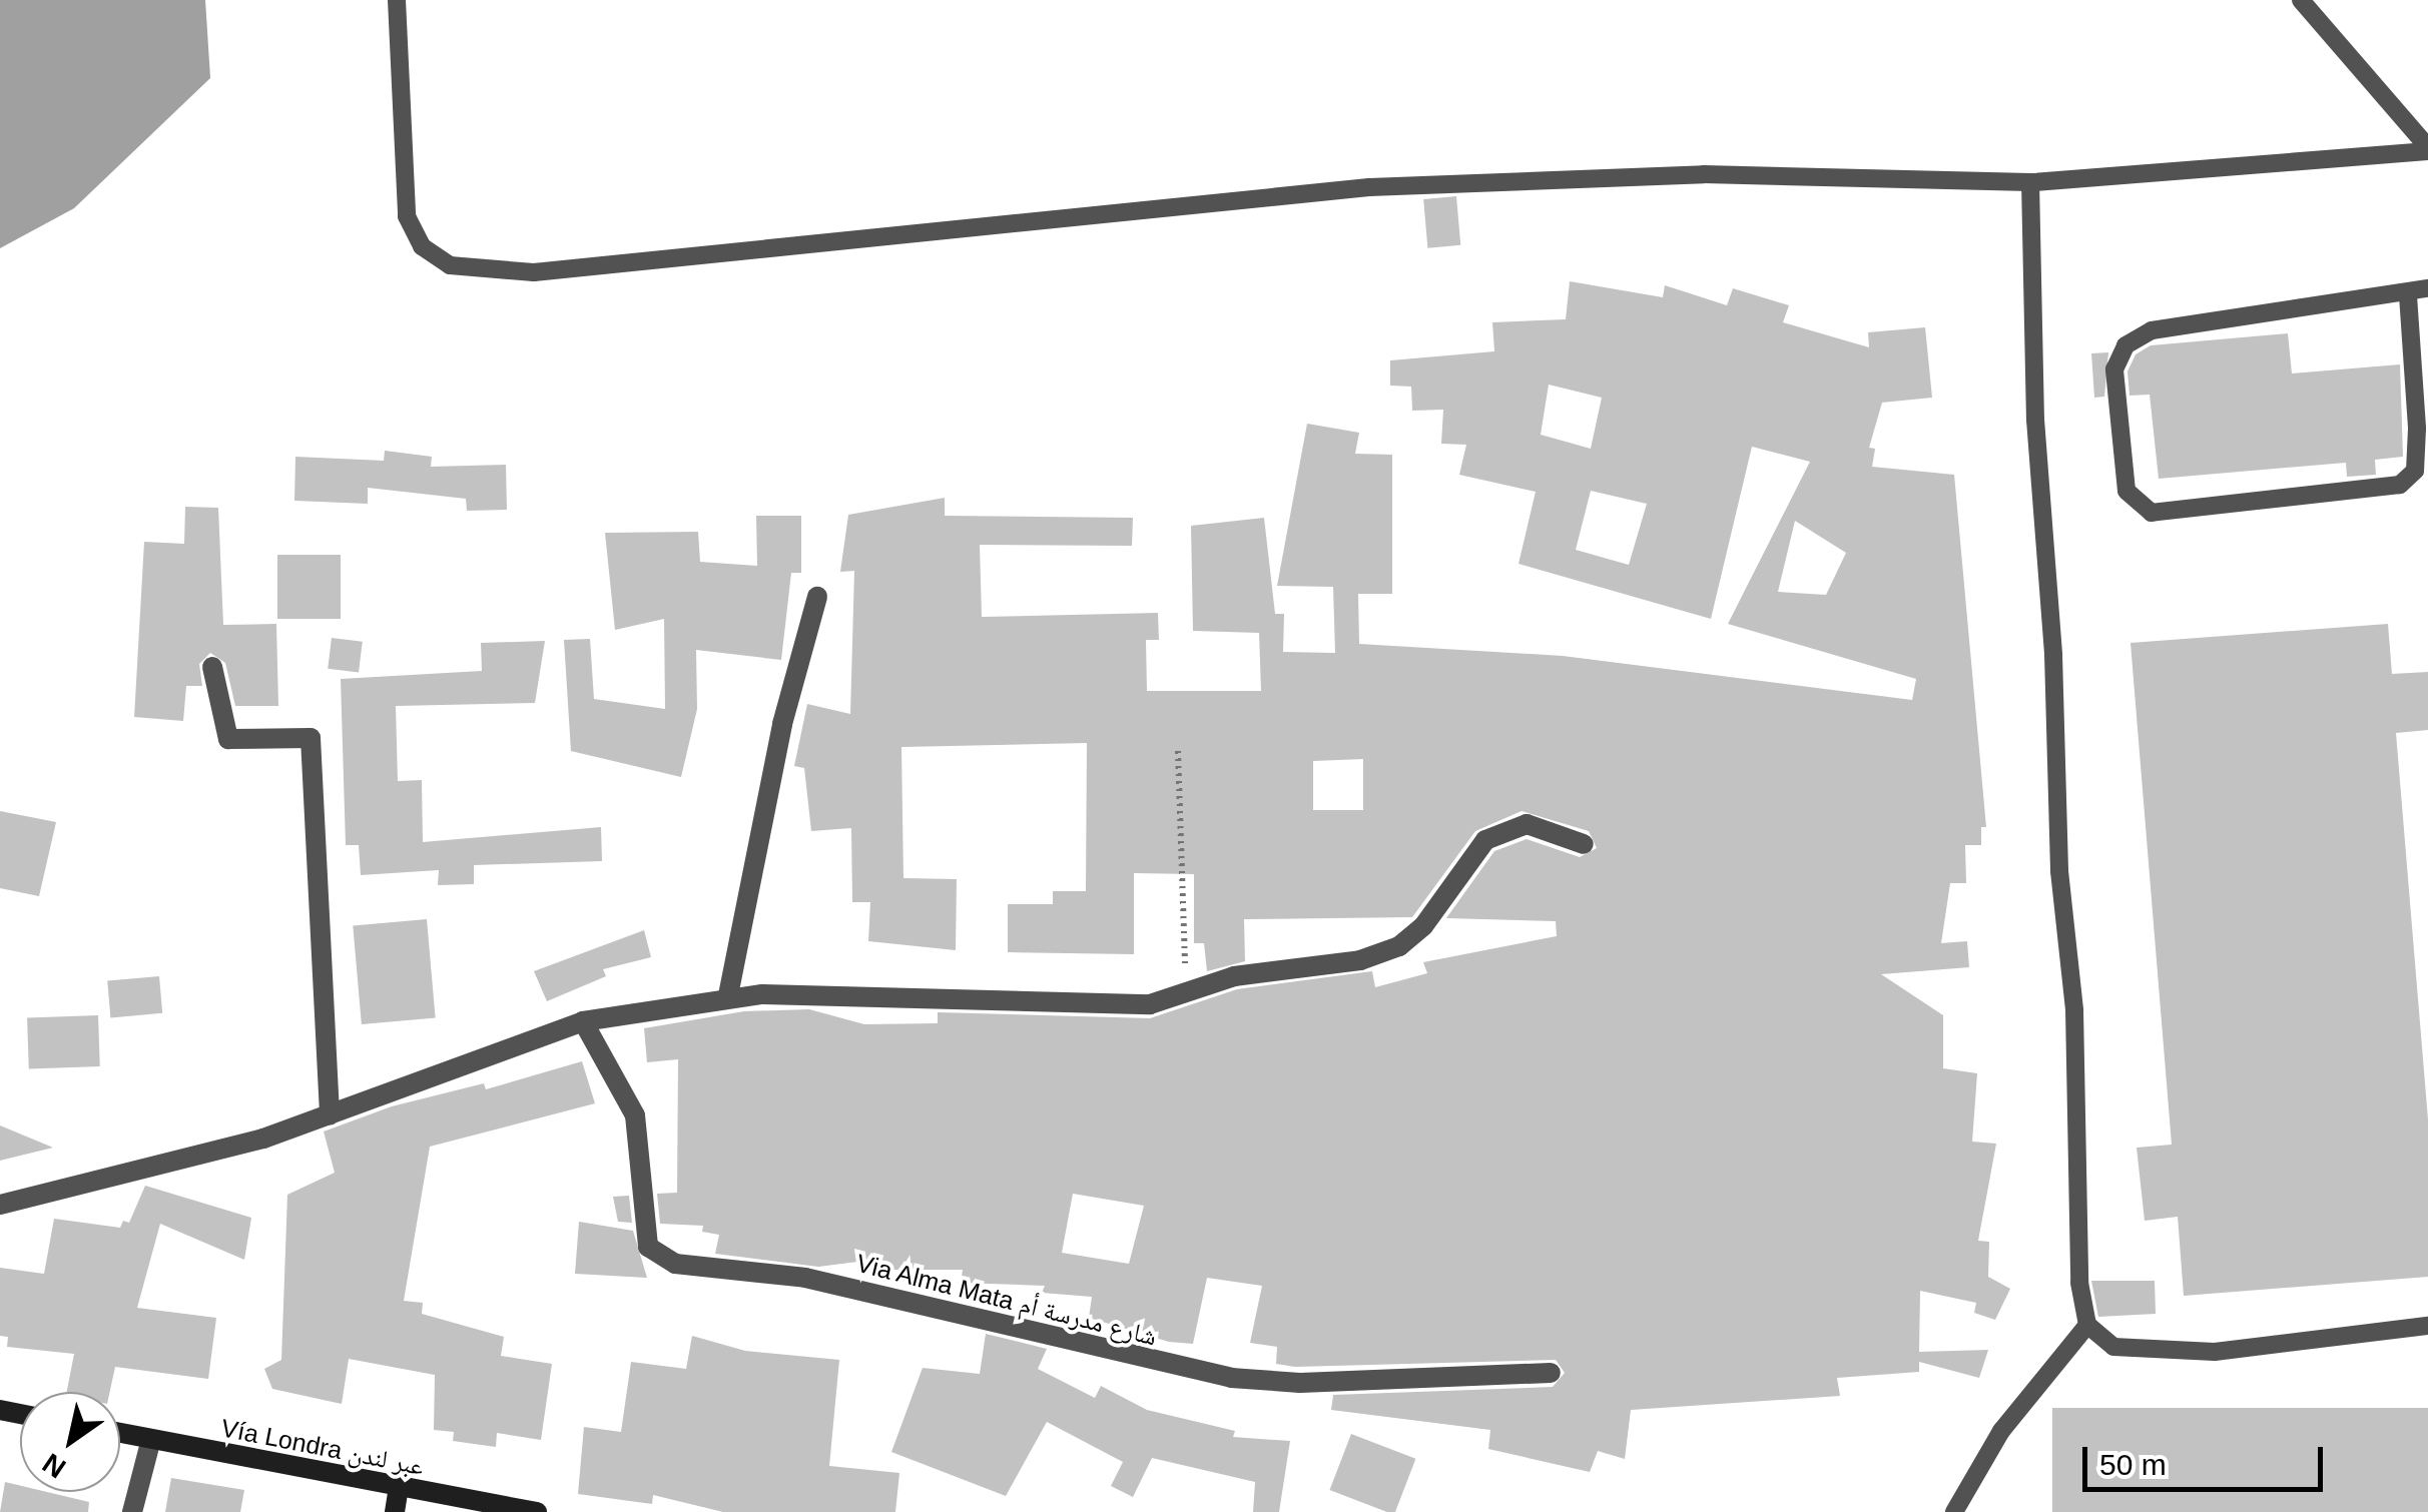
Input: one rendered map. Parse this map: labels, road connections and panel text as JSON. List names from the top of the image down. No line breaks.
{"streets":{"main road":["Vía Londra عبر لندن"],"street":["Via Alma Mata شارع مدرسة أم"]},"scale_bar":"50 m","north":"bottom left"}
